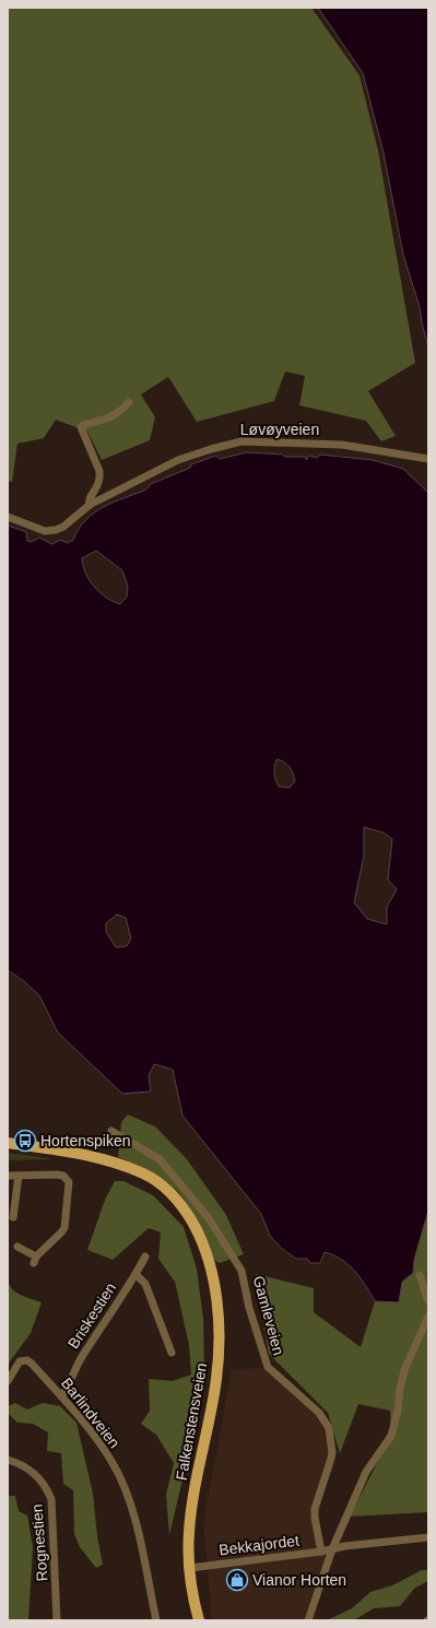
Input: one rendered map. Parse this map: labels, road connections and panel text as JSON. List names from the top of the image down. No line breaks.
{"streets":{"main road":["Falkenstensveien"],"street":["Løvøyveien","Briskestien","Gamleveien","Barlindveien","Rognestien","Bekkajordet"]},"crossings":[["Briskestien","Barlindveien"],["Gamleveien","Bekkajordet"],["Falkenstensveien","Bekkajordet"]],"places":{"bus stop":["Hortenspiken"],"shop":["Vianor Horten"]}}
